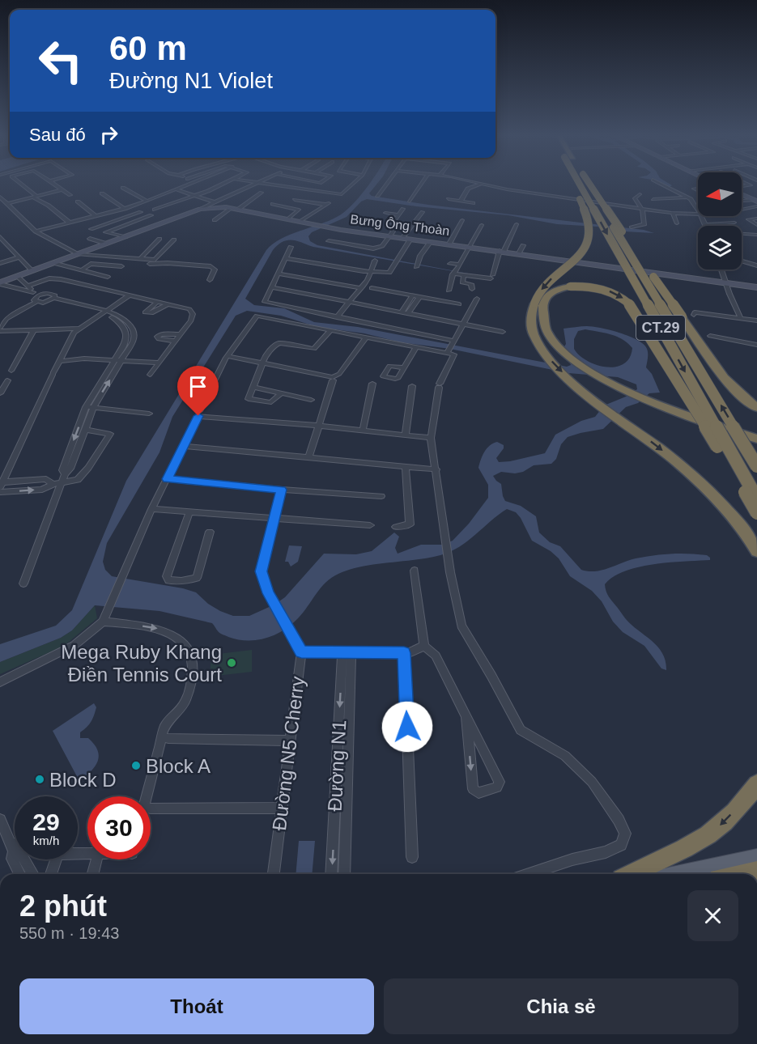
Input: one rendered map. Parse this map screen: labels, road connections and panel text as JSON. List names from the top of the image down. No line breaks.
{"streets":{"highway":["CT.29"],"street":["Bưng Ông Thoàn","Đường N5 Cherry","Đường N1"]},"places":["Mega Ruby Khang Điền Tennis Court","Block A","Block D"],"north":"left","page":{"turn":["60 m","Đường N1 Violet"],"then":"Sau đó","speed":"29 km/h","limit":"30","heading":["2 phút","550 m · 19:43"],"buttons":["Thoát","Chia sẻ"]}}
